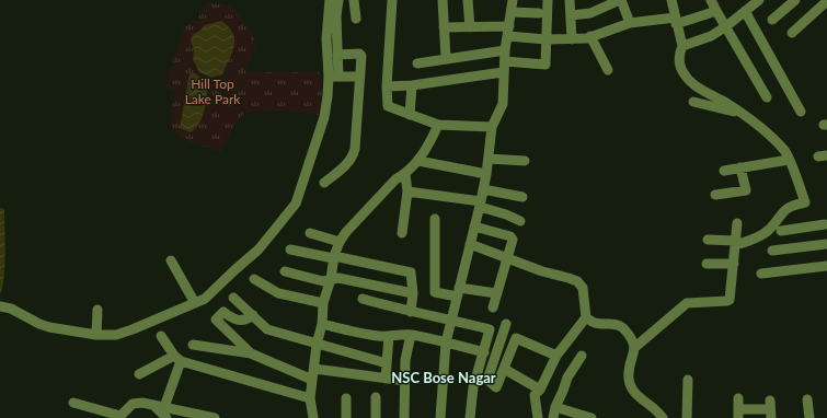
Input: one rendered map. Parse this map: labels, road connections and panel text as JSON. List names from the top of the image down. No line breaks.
{"districts":["NSC Bose Nagar"],"parks":["Hill Top Lake Park"]}
